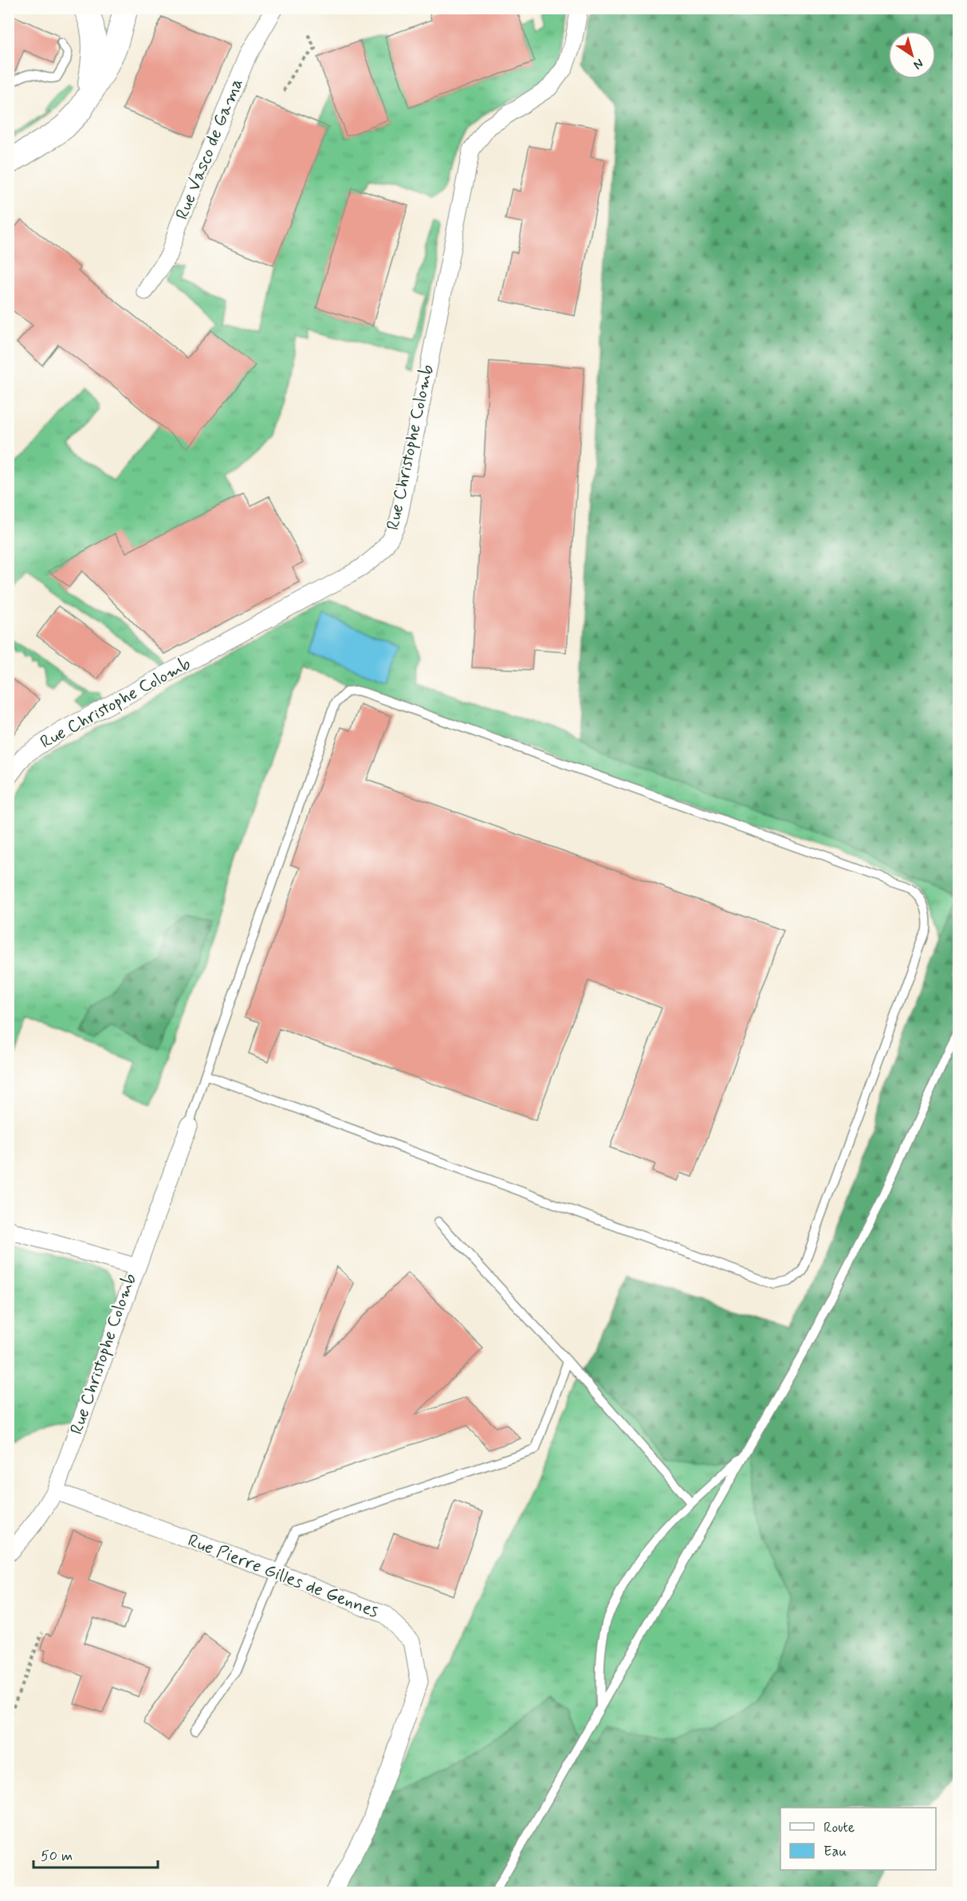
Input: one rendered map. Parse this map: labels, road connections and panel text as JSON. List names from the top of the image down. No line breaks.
{"streets":{"street":["Rue Vasco de Gama","Rue Christophe Colomb","Rue Pierre Gilles de Gennes"]},"crossings":[["Rue Christophe Colomb","Rue Pierre Gilles de Gennes"]],"legend":["Route","Eau"],"scale_bar":"50 m","north":"bottom right"}
